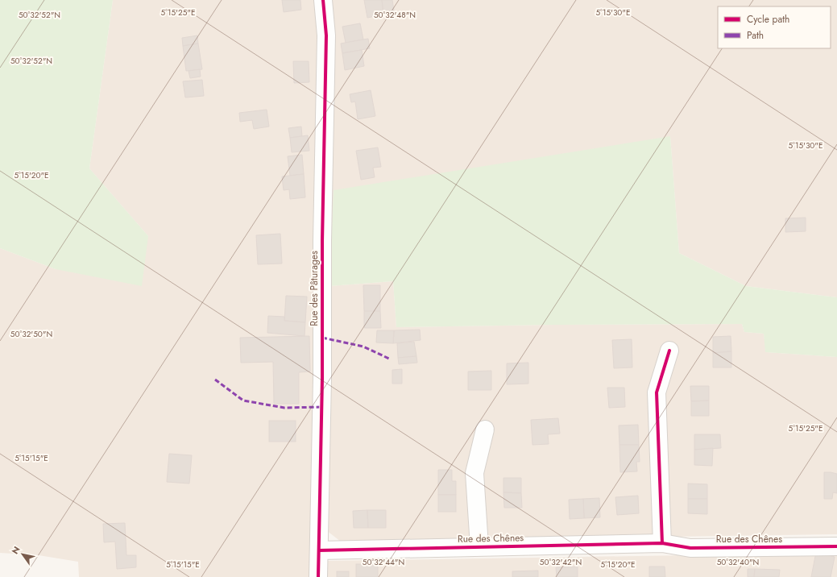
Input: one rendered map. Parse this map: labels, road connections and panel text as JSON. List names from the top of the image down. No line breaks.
{"streets":{"street":["Rue des Pâturages","Rue des Chênes"]},"crossings":[["Rue des Pâturages","Rue des Chênes"]],"legend":["Cycle path","Path"],"north":"top left","coordinates":["5°15'25\"E","5°15'30\"E","50°32'52\"N","50°32'48\"N","5°15'20\"E","50°32'50\"N","5°15'15\"E","50°32'44\"N","50°32'42\"N","50°32'40\"N"]}
